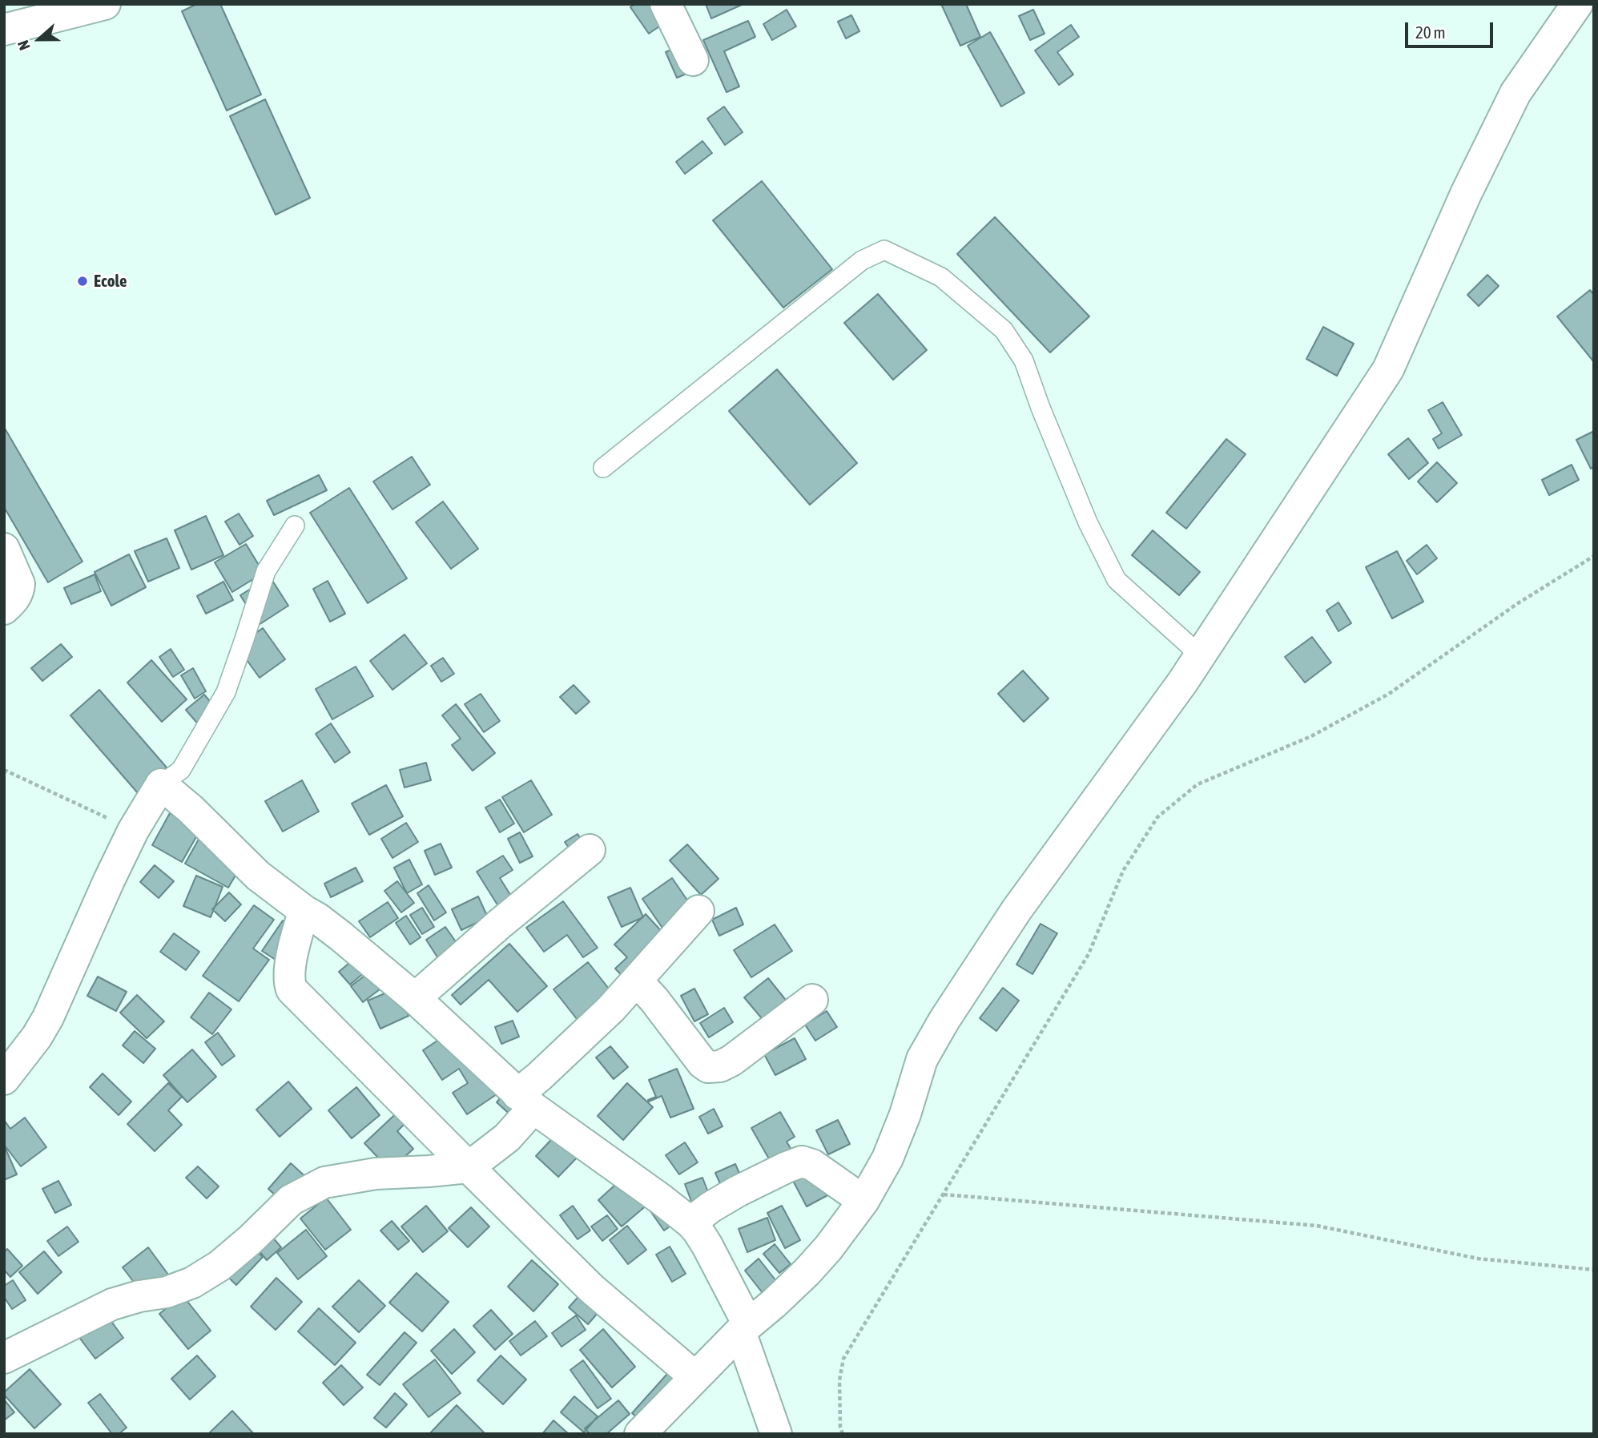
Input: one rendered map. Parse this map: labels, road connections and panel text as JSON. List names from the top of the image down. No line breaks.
{"places":["Ecole"],"scale_bar":"20 m","north":"left"}
